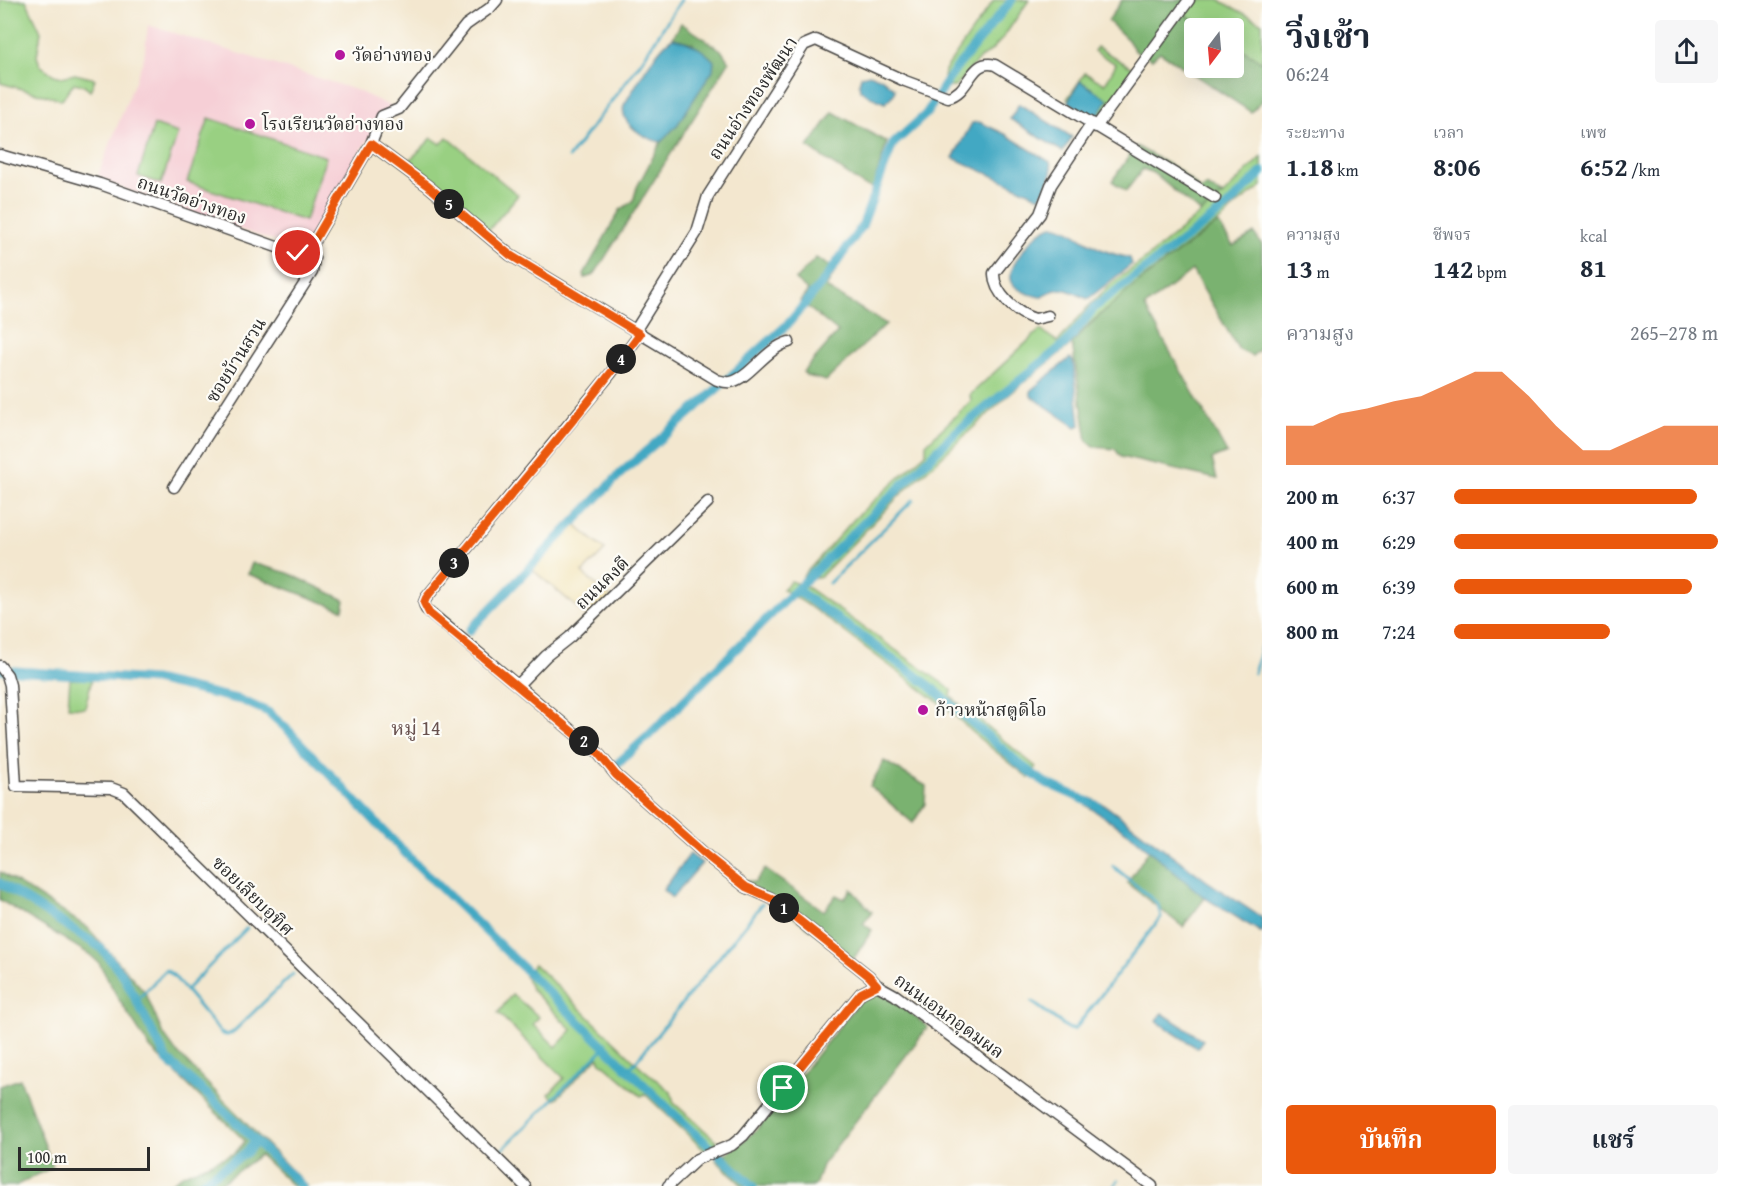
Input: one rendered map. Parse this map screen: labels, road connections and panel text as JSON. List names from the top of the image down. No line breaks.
{"streets":{"street":["ถนนอ่างทองพัฒนา","ถนนวัดอ่างทอง","ซอยบ้านสวน","ถนนคงดี","ซอยเลียบอุทิศ","ถนนเอนกอุดมผล"]},"crossings":[["ถนนอ่างทองพัฒนา","ถนนคงดี"],["ถนนวัดอ่างทอง","ซอยบ้านสวน"]],"districts":["หมู่ 14"],"places":["วัดอ่างทอง","โรงเรียนวัดอ่างทอง","ก้าวหน้าสตูดิโอ"],"scale_bar":"100 m","north":"bottom","page":{"heading":["วิ่งเช้า","06:24"],"stats":[["ระยะทาง","1.18 km"],["เวลา","8:06"],["เพซ","6:52 /km"],["ความสูง","13 m"],["ชีพจร","142 bpm"],["kcal","81"]],"pins":["5","4","3","2","1"],"chart":["ความสูง","265–278 m"],"list":[{"name":"200 m","note":"6:37"},{"name":"400 m","note":"6:29"},{"name":"600 m","note":"6:39"},{"name":"800 m","note":"7:24"}],"buttons":["บันทึก","แชร์"],"scale":"100 m"}}
